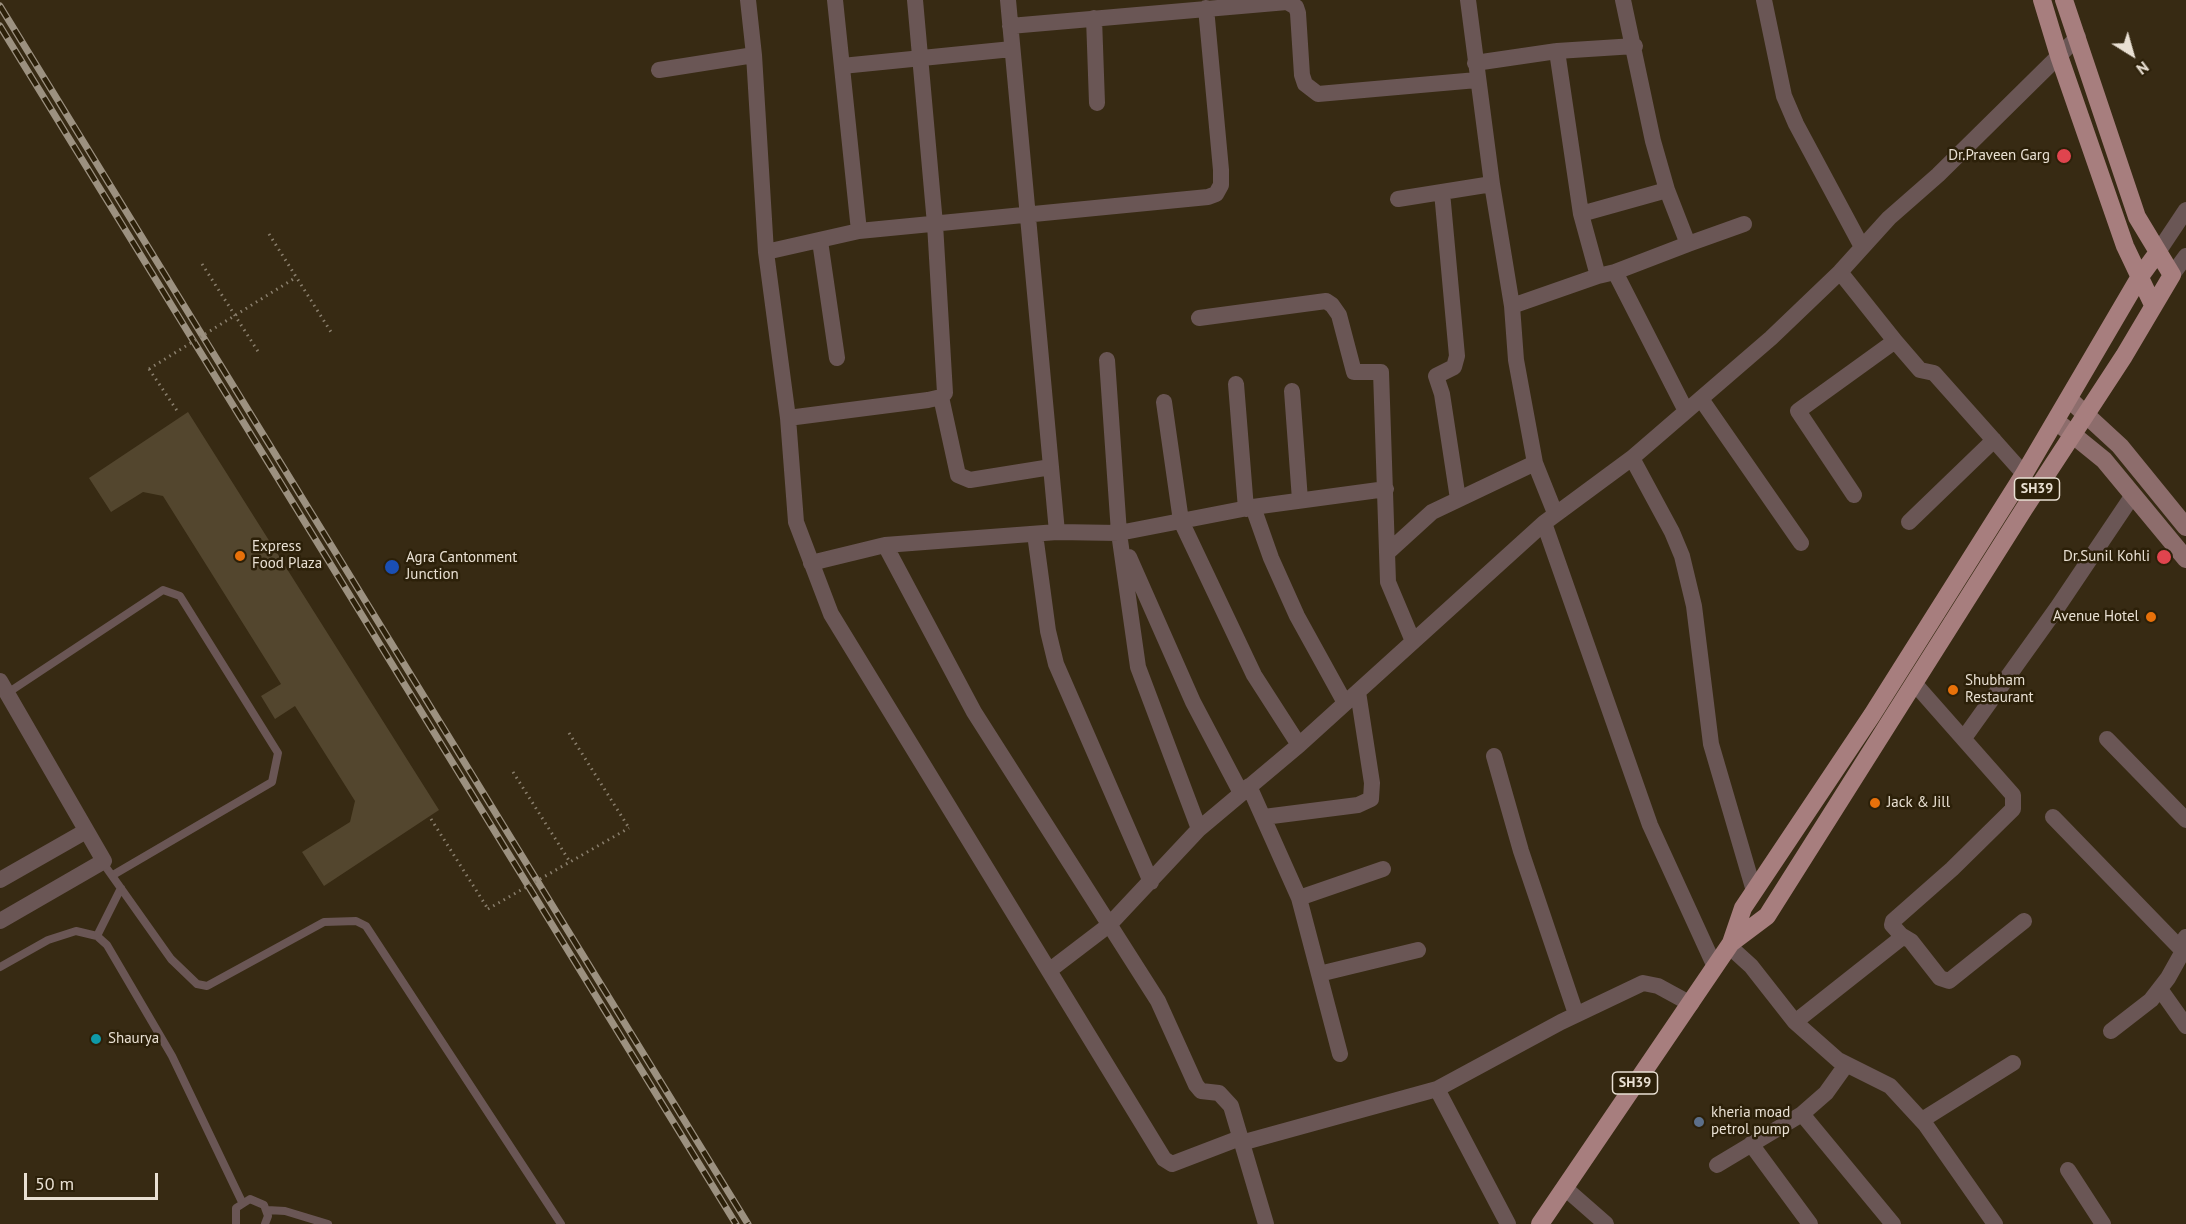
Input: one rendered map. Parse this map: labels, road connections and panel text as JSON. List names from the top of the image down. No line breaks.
{"streets":{"main road":["SH39"]},"places":["Dr.Praveen Garg","Express Food Plaza","Dr.Sunil Kohli","Agra Cantonment Junction","Avenue Hotel","Shubham Restaurant","Jack & Jill","Shaurya","kheria moad petrol pump"],"scale_bar":"50 m","north":"bottom right"}
